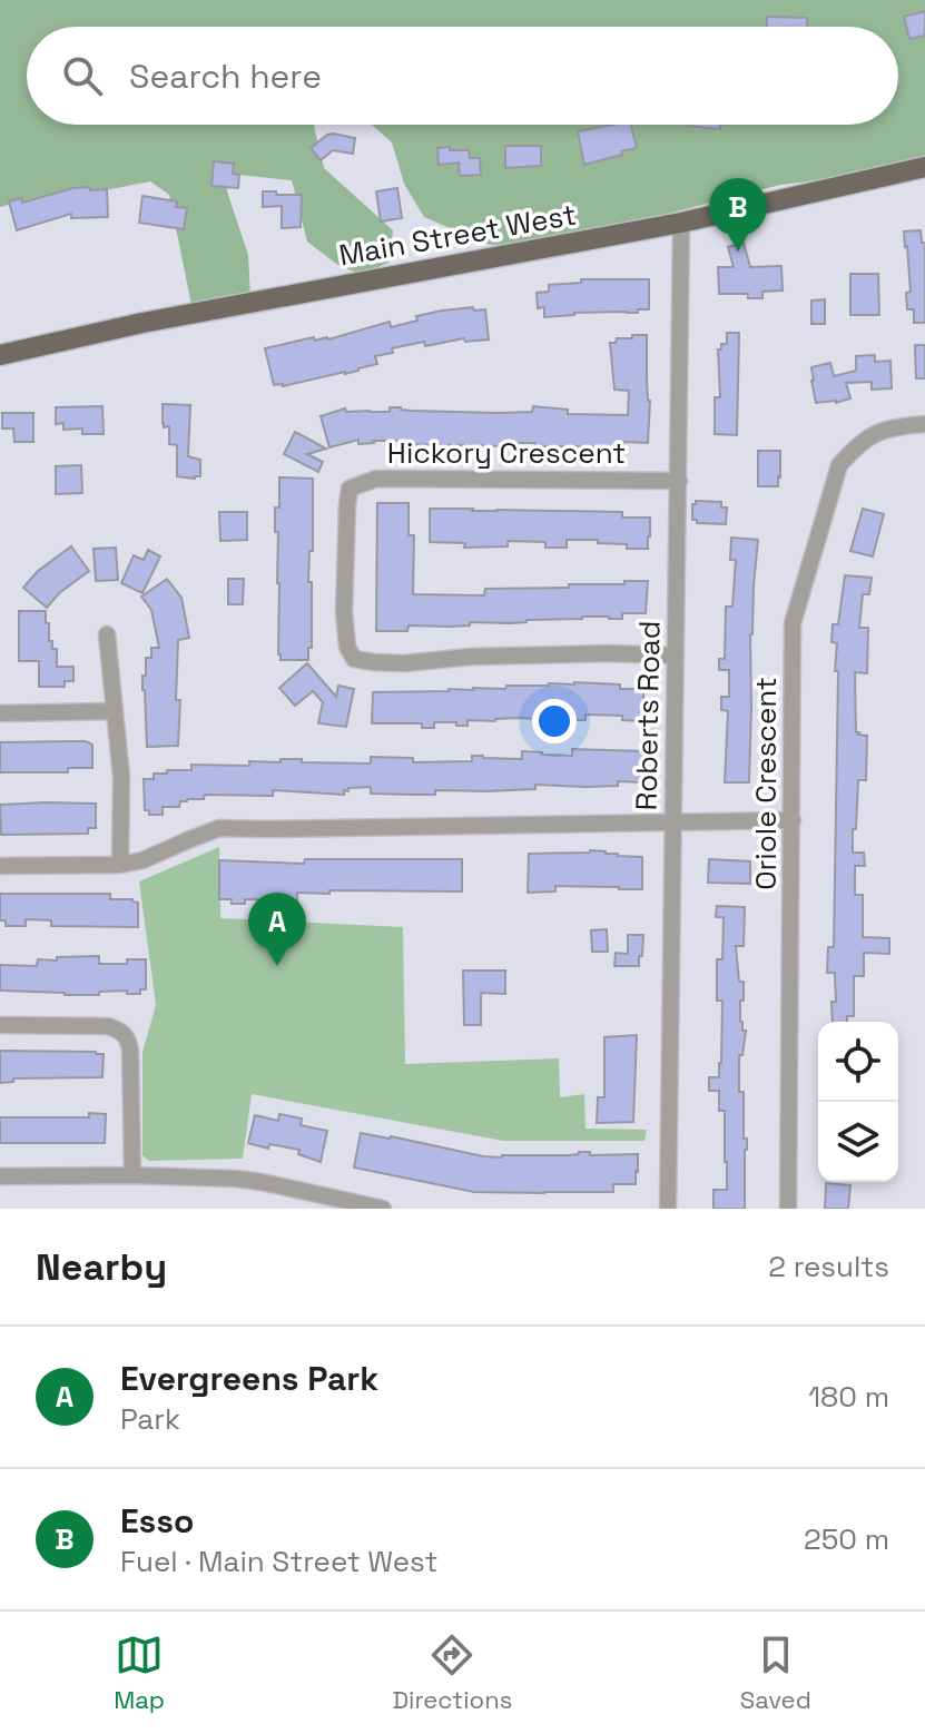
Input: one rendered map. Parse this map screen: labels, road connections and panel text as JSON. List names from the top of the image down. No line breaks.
{"streets":{"main road":["Main Street West"],"street":["Hickory Crescent","Roberts Road","Oriole Crescent"]},"crossings":[["Main Street West","Roberts Road"],["Hickory Crescent","Roberts Road"]],"page":{"search":"Search here","pins":["B","A"],"heading":["Nearby","2 results"],"list":[{"mark":"A","name":"Evergreens Park","note":"Park","value":"180 m"},{"mark":"B","name":"Esso","note":"Fuel · Main Street West","value":"250 m"}],"nav":["Map","Directions","Saved"]}}
